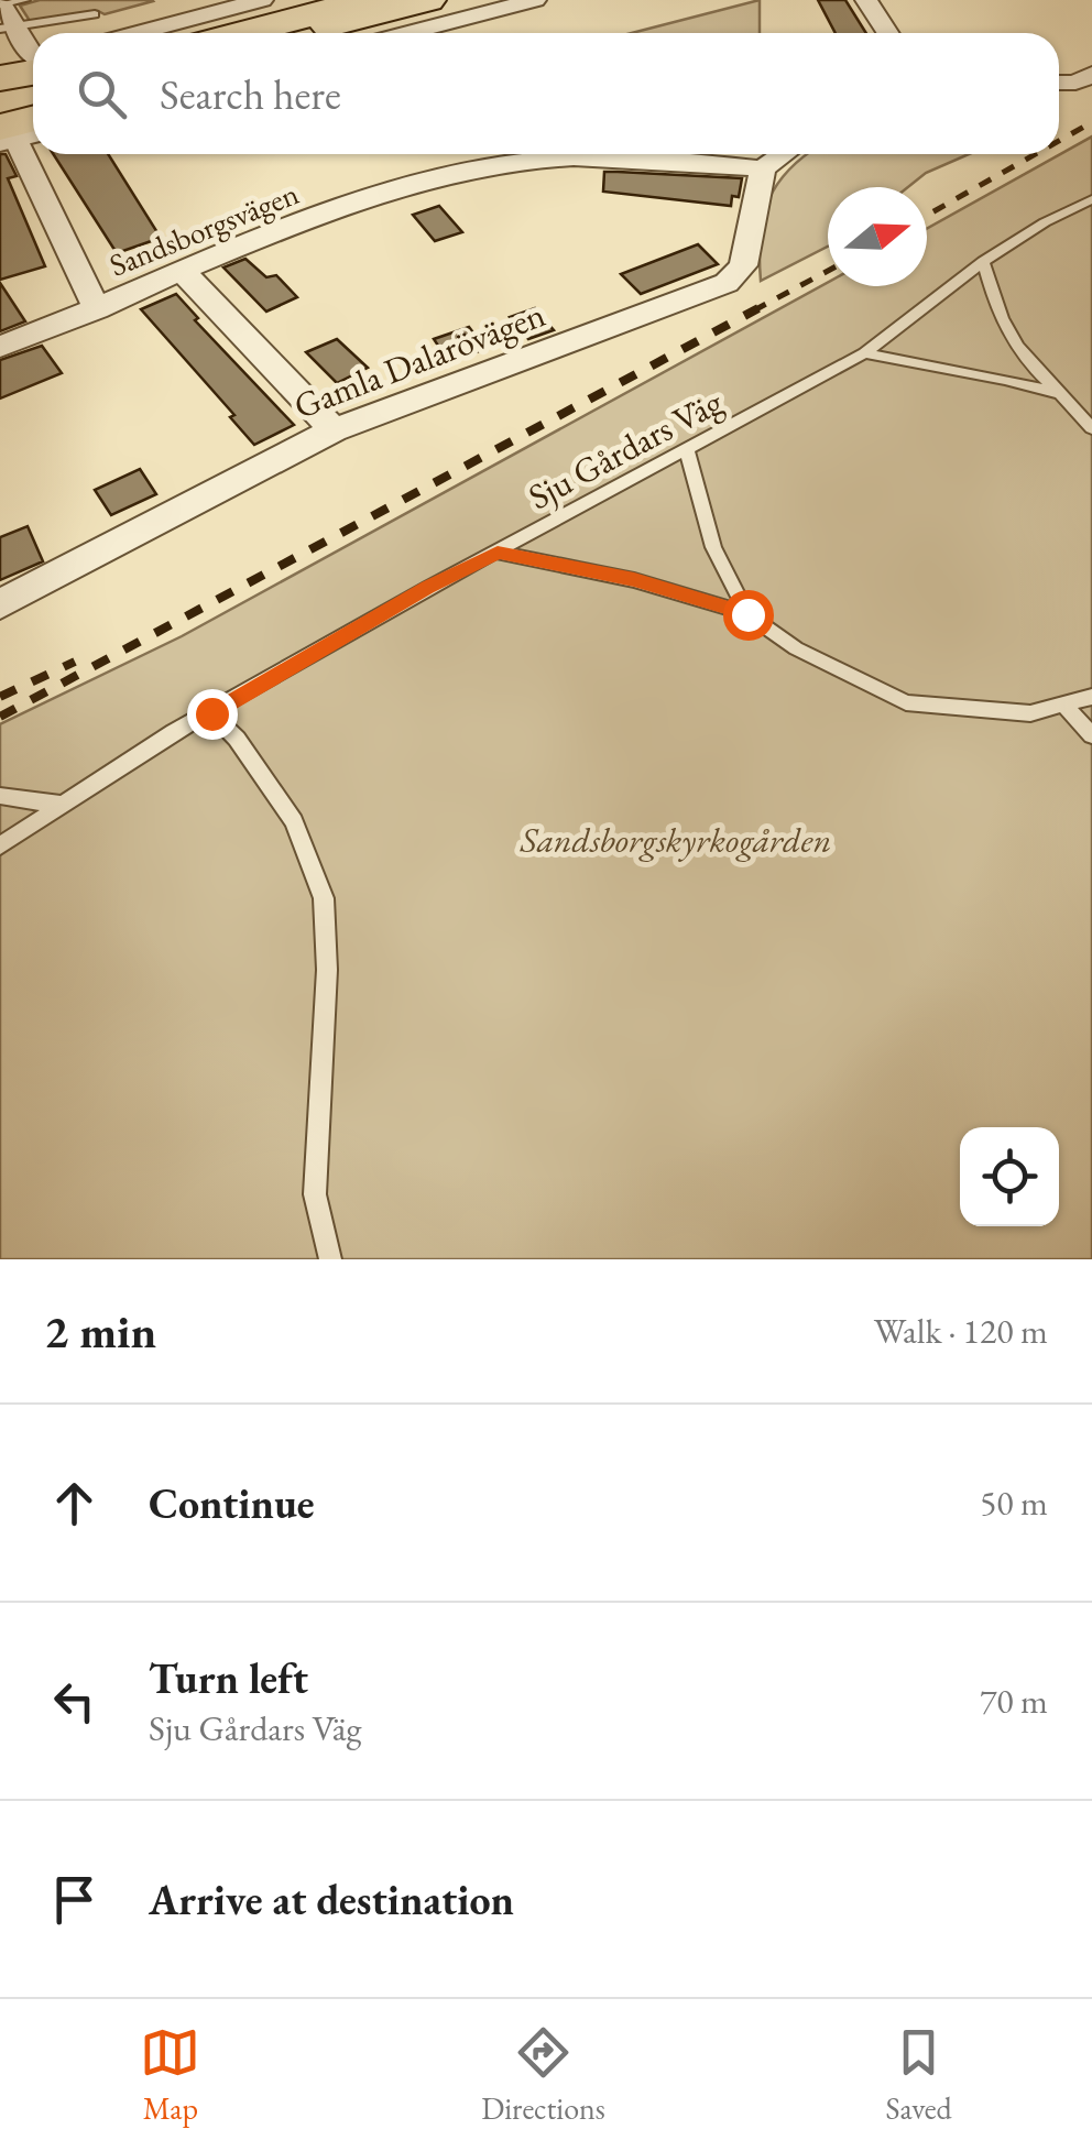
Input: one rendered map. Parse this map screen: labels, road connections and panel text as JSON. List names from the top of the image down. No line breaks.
{"streets":{"street":["Sandsborgsvägen","Gamla Dalarövägen"],"lane":["Sju Gårdars Väg"]},"crossings":[["Sandsborgsvägen","Gamla Dalarövägen"]],"parks":["Sandsborgskyrkogården"],"north":"right","page":{"search":"Search here","heading":["2 min","Walk · 120 m"],"list":[["Continue","50 m"],["Turn left","Sju Gårdars Väg","70 m"],"Arrive at destination"],"nav":["Map","Directions","Saved"]}}
